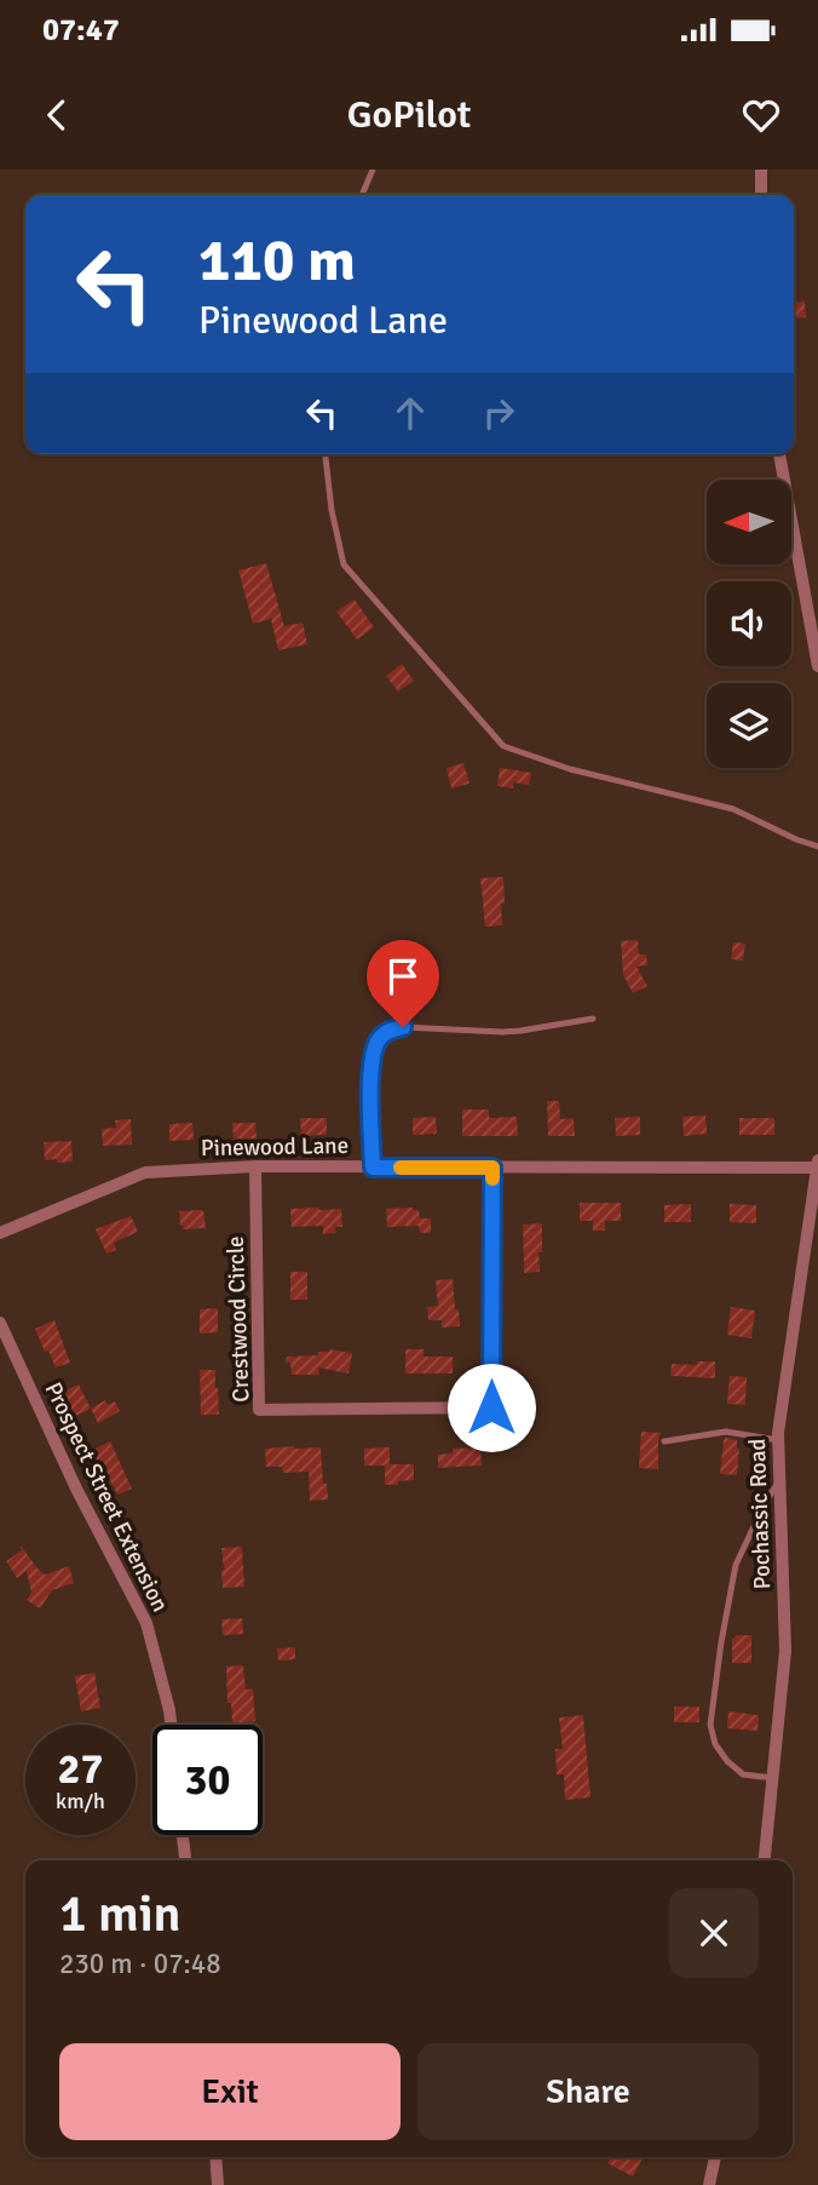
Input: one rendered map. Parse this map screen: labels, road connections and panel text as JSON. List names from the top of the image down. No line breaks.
{"streets":{"street":["Pinewood Lane","Crestwood Circle","Prospect Street Extension","Pochassic Road"]},"crossings":[["Pinewood Lane","Crestwood Circle"],["Pinewood Lane","Pochassic Road"]],"north":"left","page":{"status":"07:47","header":"GoPilot","turn":["110 m","Pinewood Lane"],"speed":"27 km/h","limit":"30","heading":["1 min","230 m · 07:48"],"buttons":["Exit","Share"]}}
